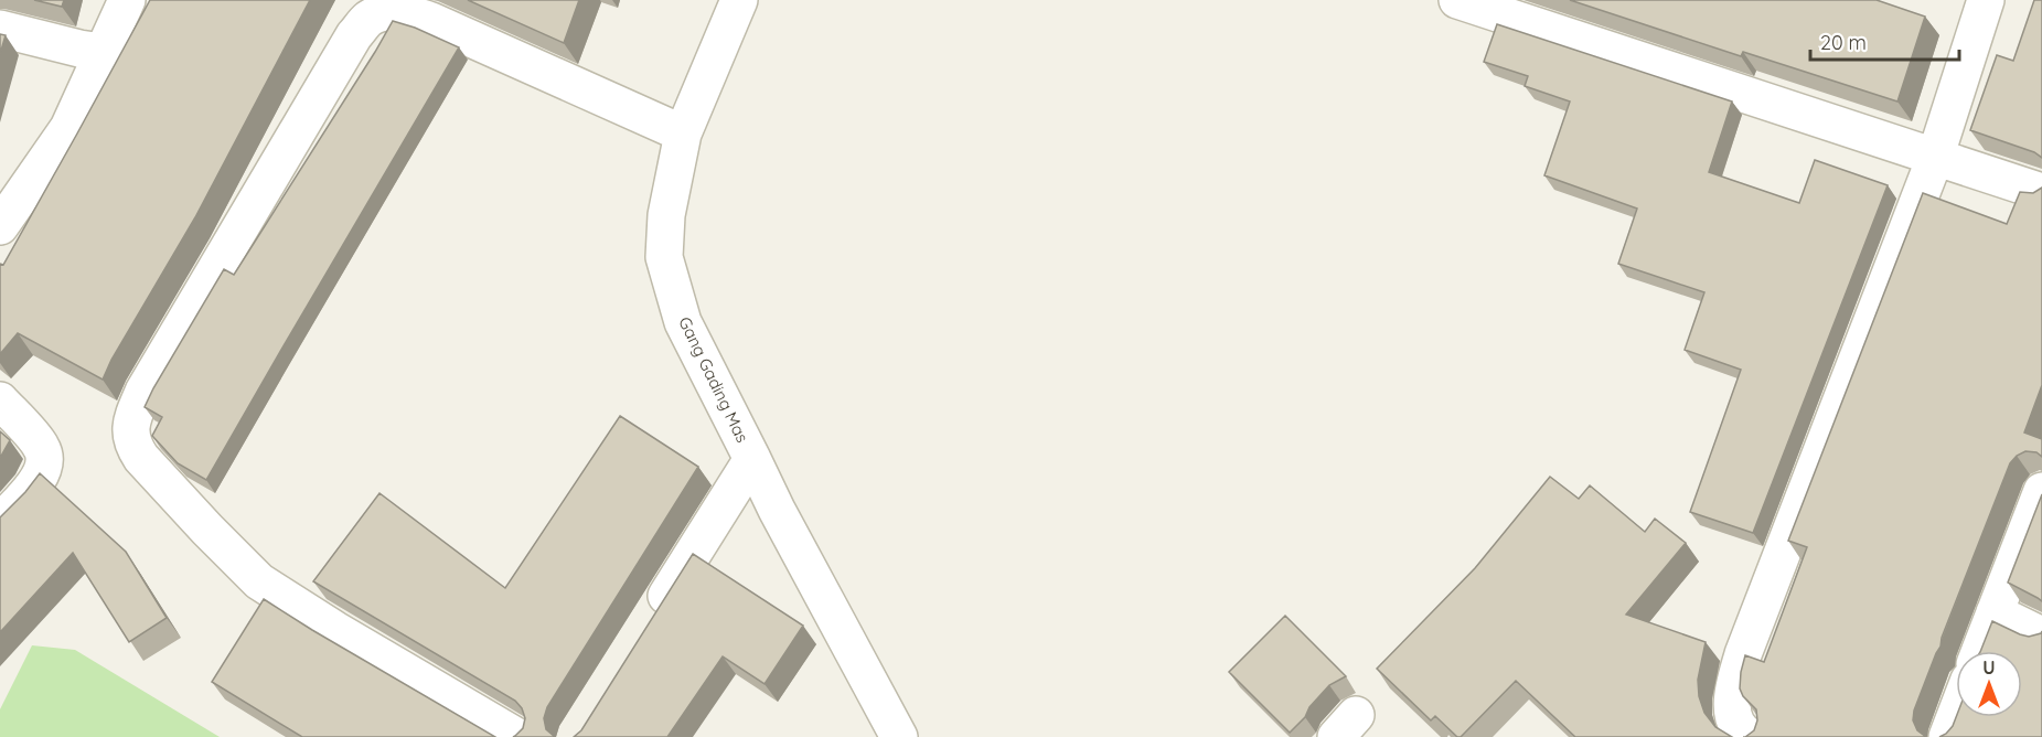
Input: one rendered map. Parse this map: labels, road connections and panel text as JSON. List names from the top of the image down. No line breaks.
{"streets":{"street":["Gang Gading Mas"]},"scale_bar":"20 m","north":"top"}
